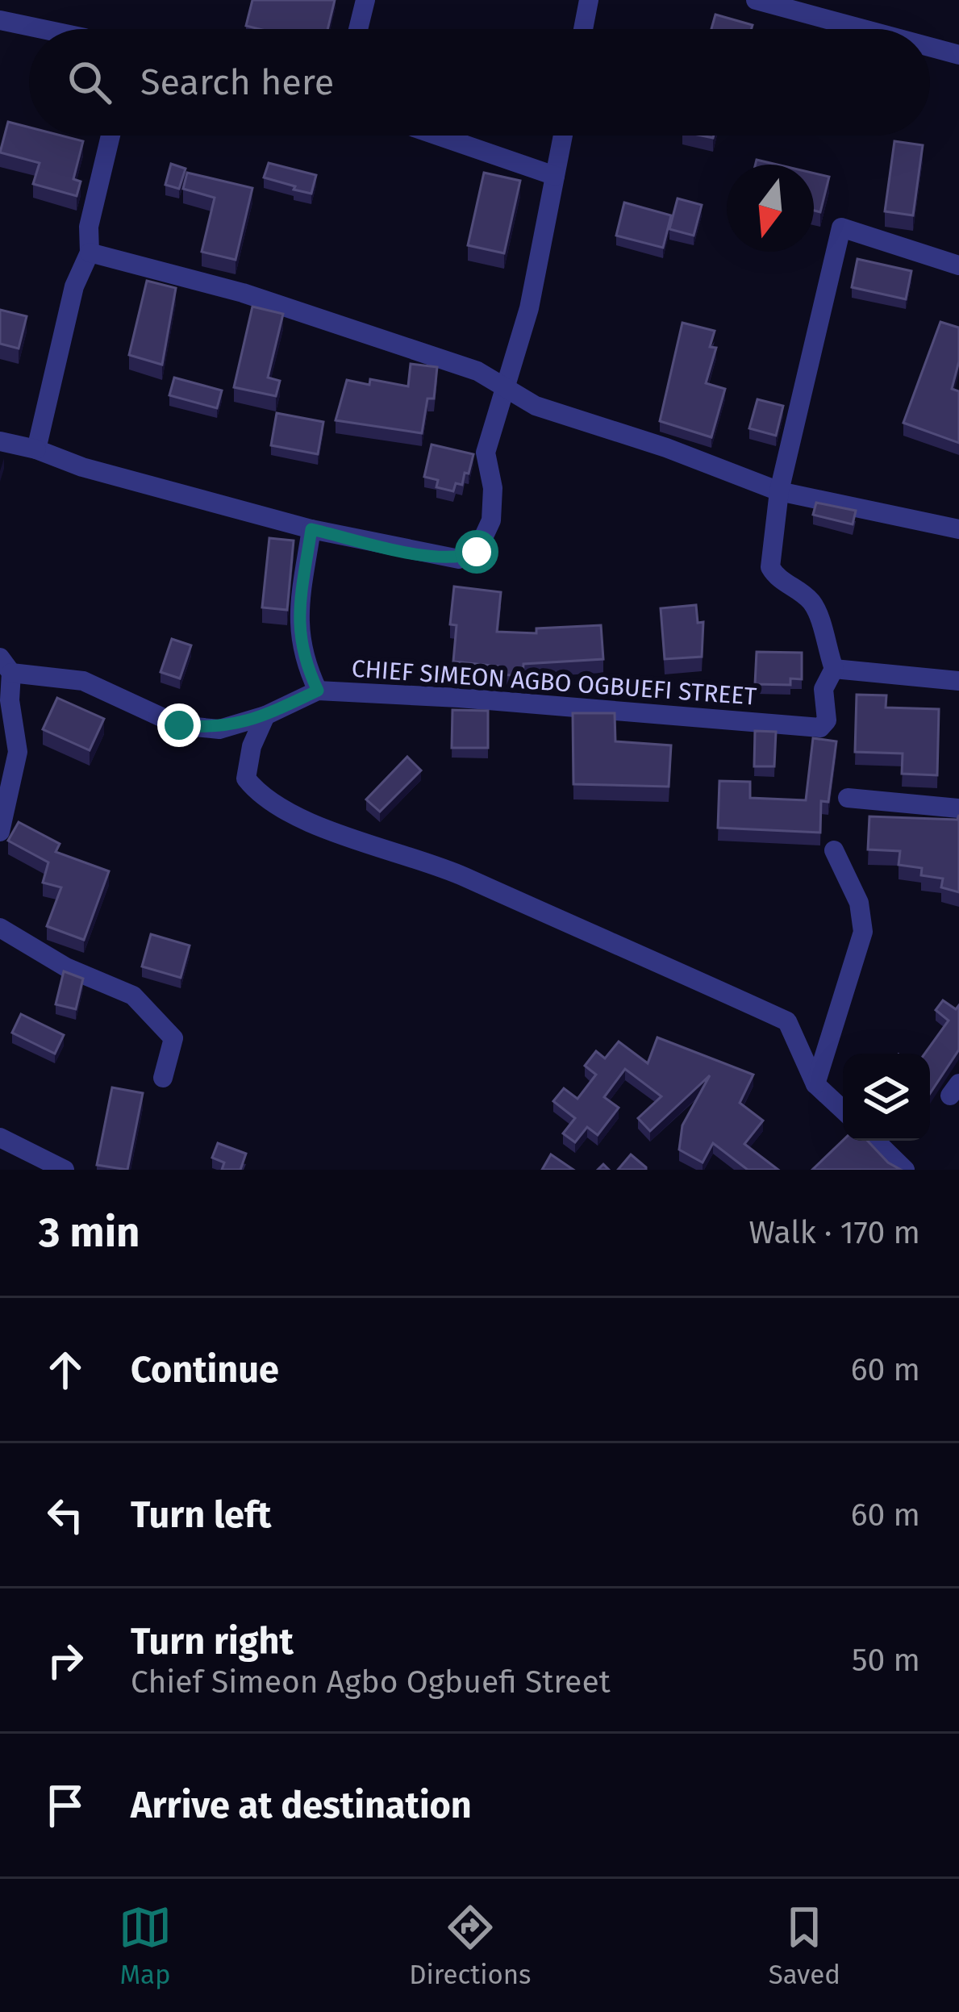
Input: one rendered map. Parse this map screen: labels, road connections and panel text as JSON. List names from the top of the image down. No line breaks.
{"streets":{"street":["CHIEF SIMEON AGBO OGBUEFI STREET"]},"north":"bottom","page":{"search":"Search here","heading":["3 min","Walk · 170 m"],"list":[["Continue","60 m"],["Turn left","60 m"],["Turn right","Chief Simeon Agbo Ogbuefi Street","50 m"],"Arrive at destination"],"nav":["Map","Directions","Saved"]}}
